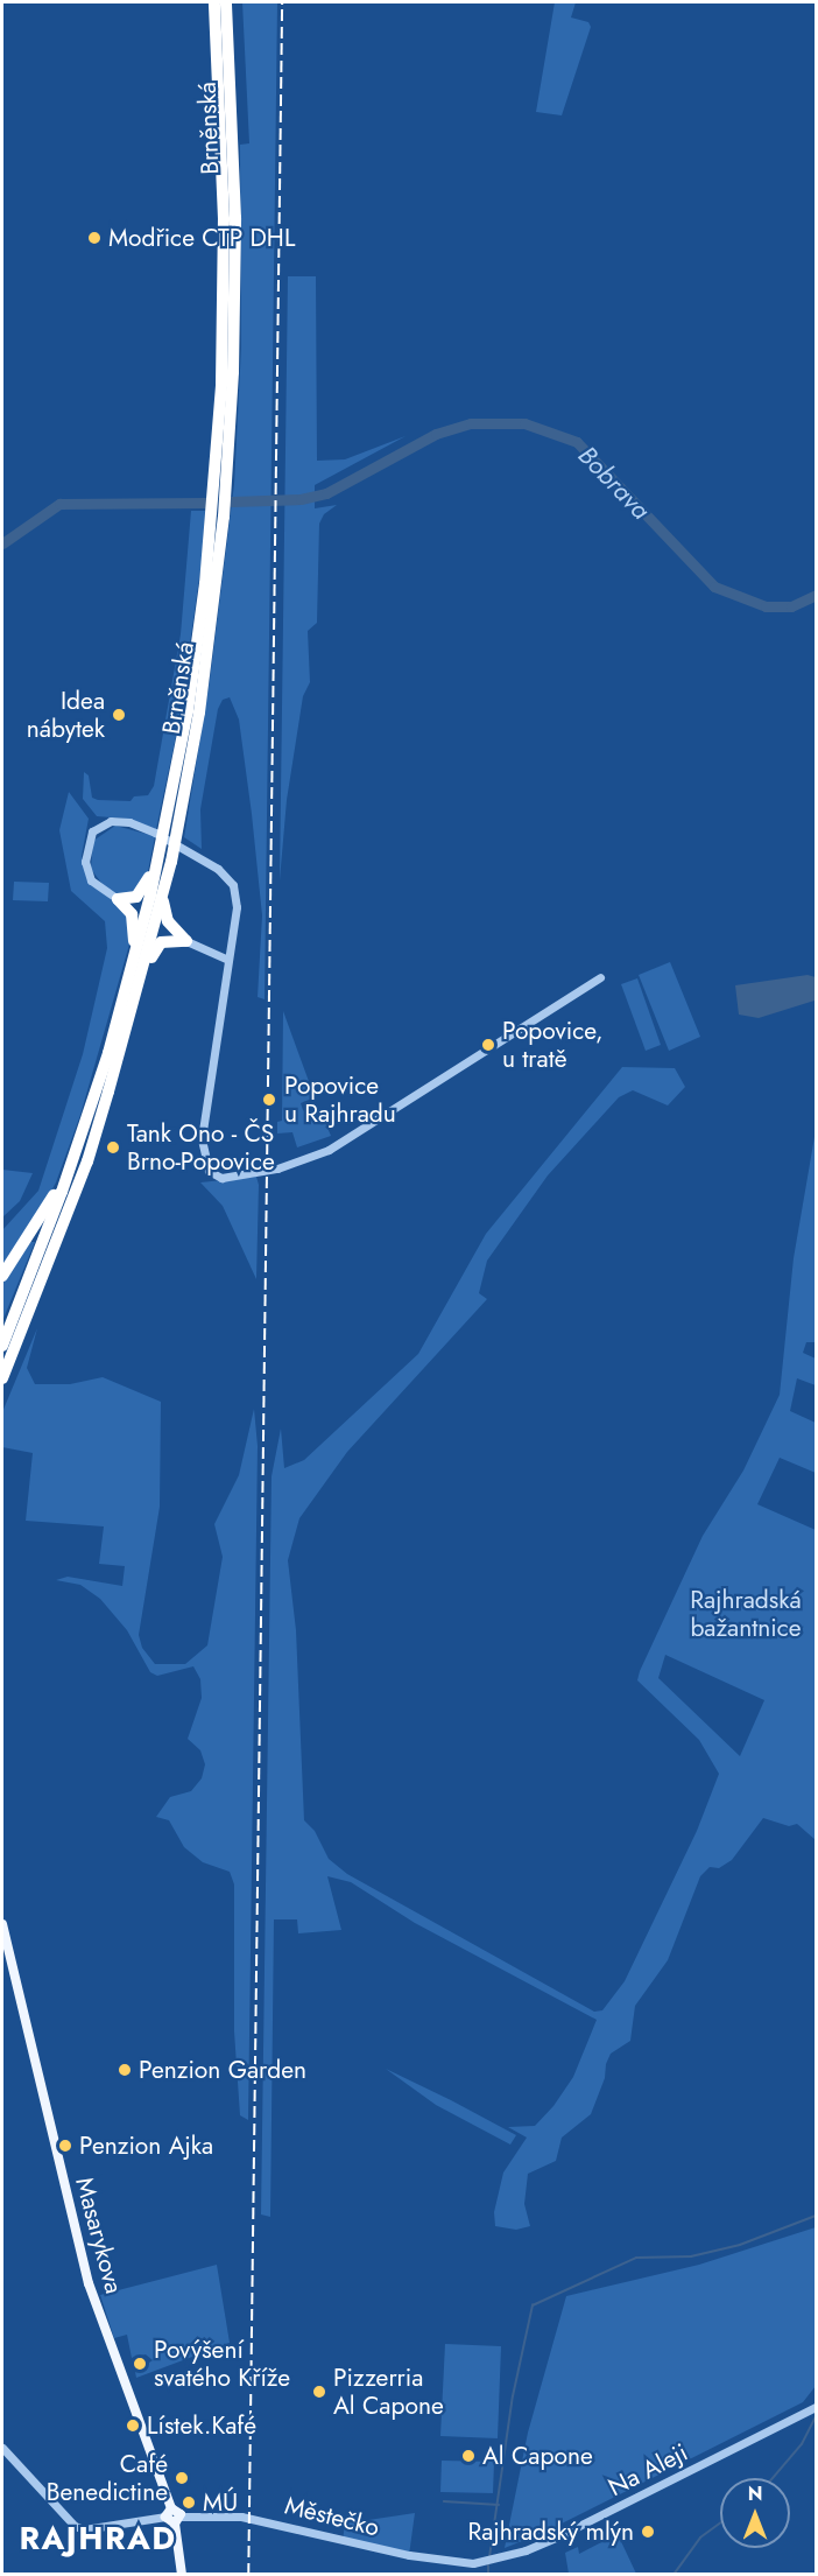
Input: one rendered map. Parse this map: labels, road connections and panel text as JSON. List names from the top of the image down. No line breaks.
{"streets":{"highway":["Brněnská"],"main road":["Masarykova"],"street":["Na Aleji","Městečko"]},"crossings":[["Masarykova","Městečko"],["Na Aleji","Městečko"]],"districts":["RAJHRAD"],"water":["Bobrava"],"parks":["Rajhradská bažantnice"],"places":["Modřice CTP DHL","Idea nábytek","Popovice, u tratě","Popovice u Rajhradu","Tank Ono - ČS Brno-Popovice","Penzion Garden","Penzion Ajka","Povýšení svatého Kříže","Pizzerria Al Capone","Lístek.Kafé","Al Capone","Café Benedictine","MÚ","Rajhradský mlýn"],"north":"top"}
